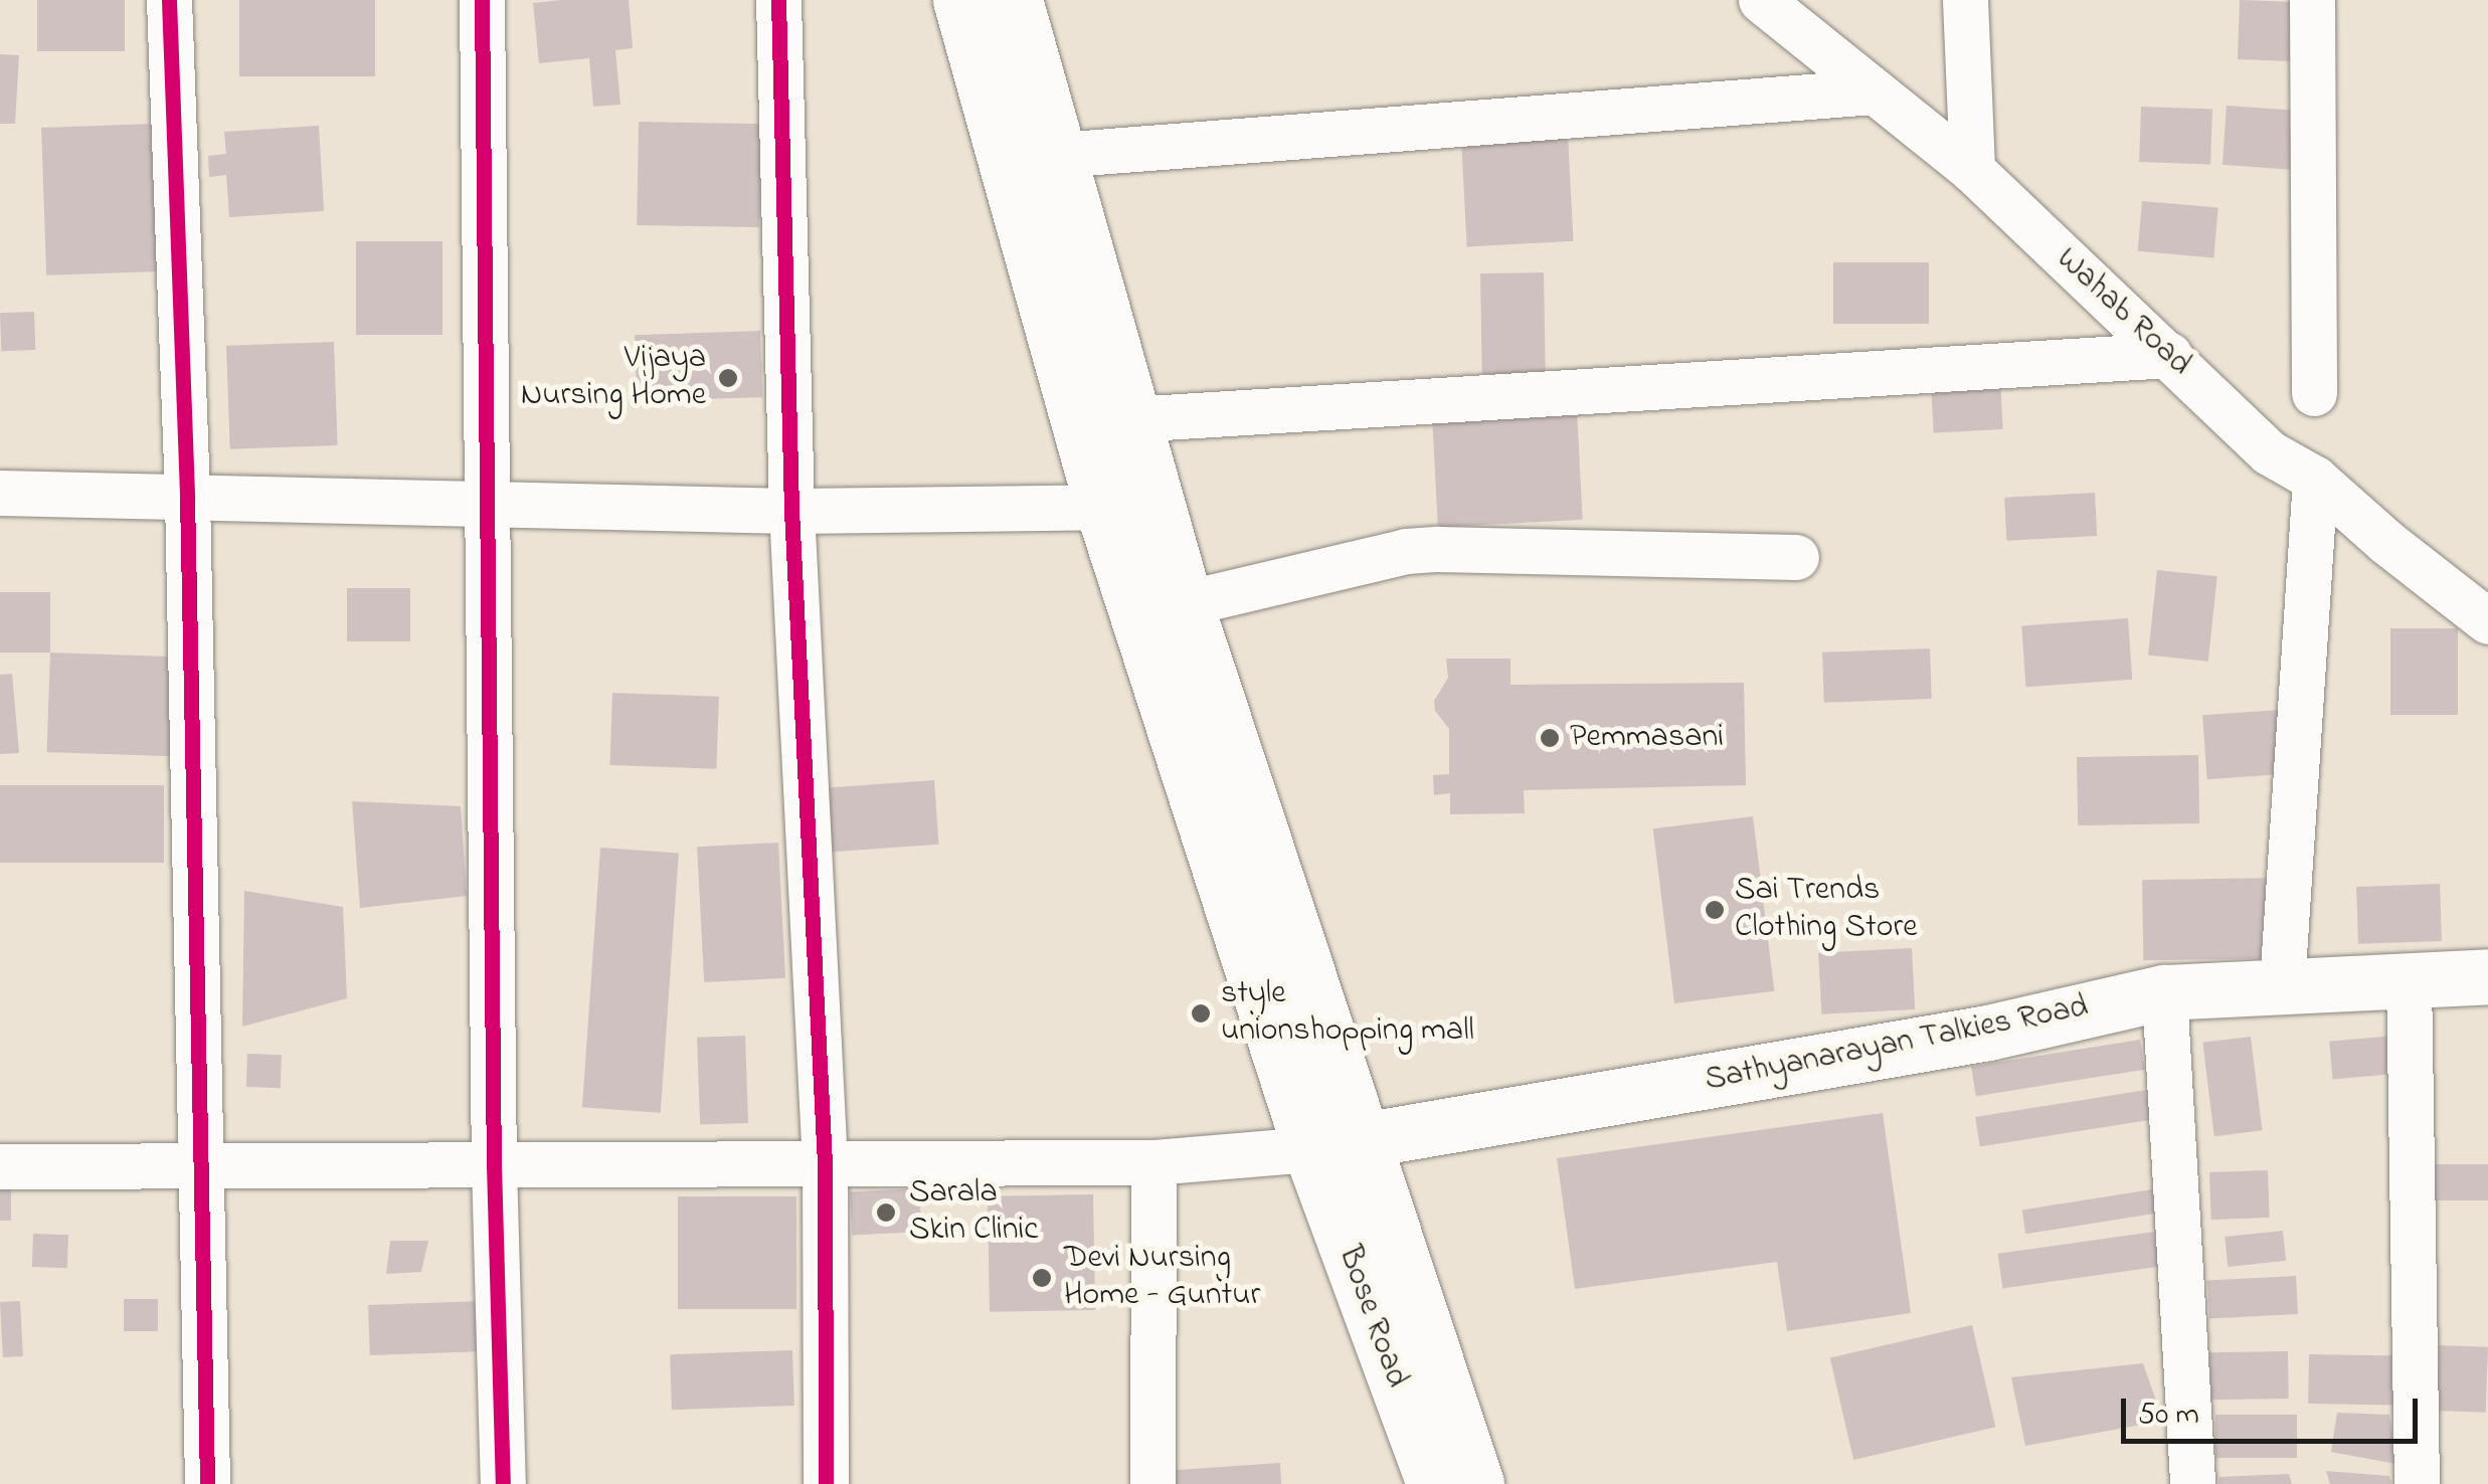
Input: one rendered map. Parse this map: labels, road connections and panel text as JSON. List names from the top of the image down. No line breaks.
{"streets":{"main road":["Sathyanarayan Talkies Road","Bose Road"],"street":["Wahab Road"]},"crossings":[["Sathyanarayan Talkies Road","Bose Road"]],"places":["Vijaya Nursing Home","Pemmasani","Sai Trends Clothing Store","style unionshopping mall","Sarala Skin Clinic","Devi Nursing Home - Guntur"],"scale_bar":"50 m"}
